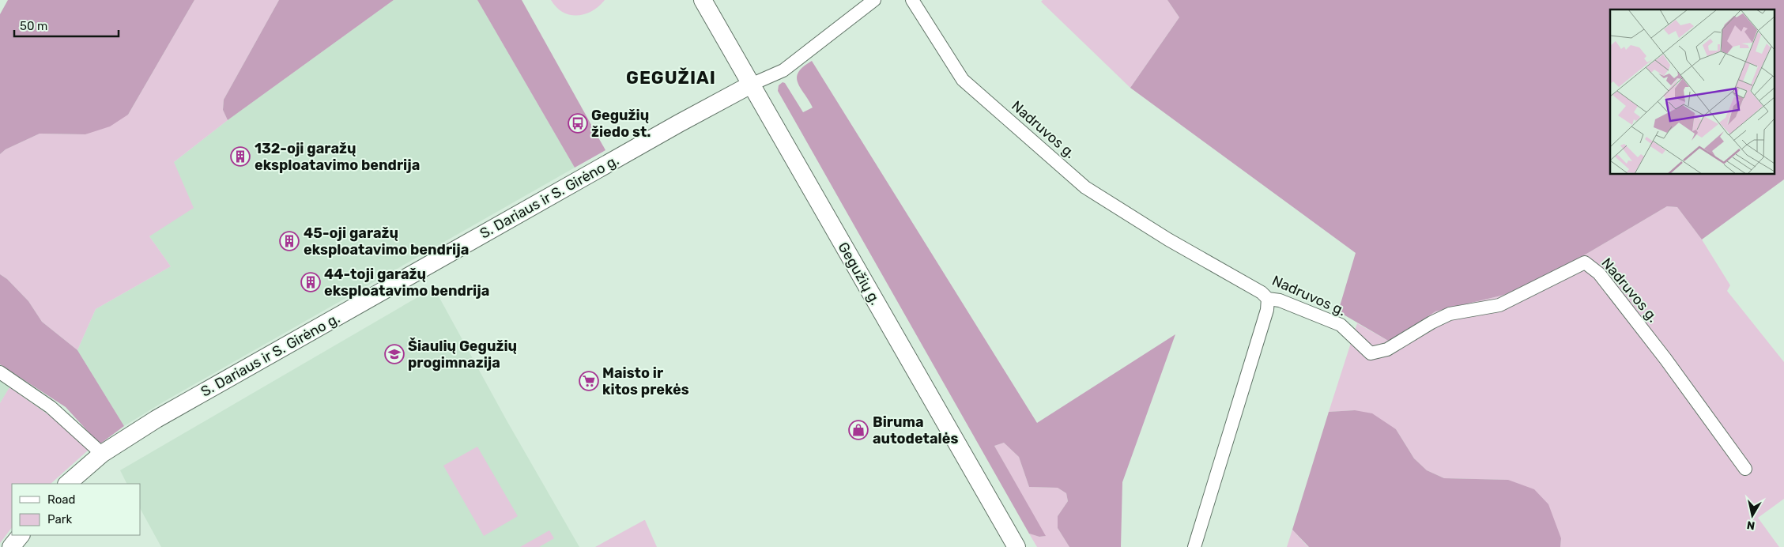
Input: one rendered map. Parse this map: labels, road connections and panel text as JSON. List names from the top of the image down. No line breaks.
{"streets":{"street":["Nadruvos g.","S. Dariaus ir S. Girėno g.","Gegužių g."]},"crossings":[["S. Dariaus ir S. Girėno g.","Gegužių g."]],"districts":["GEGUŽIAI"],"places":{"bus stop":["Gegužių žiedo st."],"building":["132-oji garažų eksploatavimo bendrija","45-oji garažų eksploatavimo bendrija","44-toji garažų eksploatavimo bendrija"],"school or university":["Šiaulių Gegužių progimnazija"],"supermarket":["Maisto ir kitos prekės"],"shop":["Biruma autodetalės"]},"legend":["Road","Park"],"scale_bar":"50 m","north":"bottom"}
